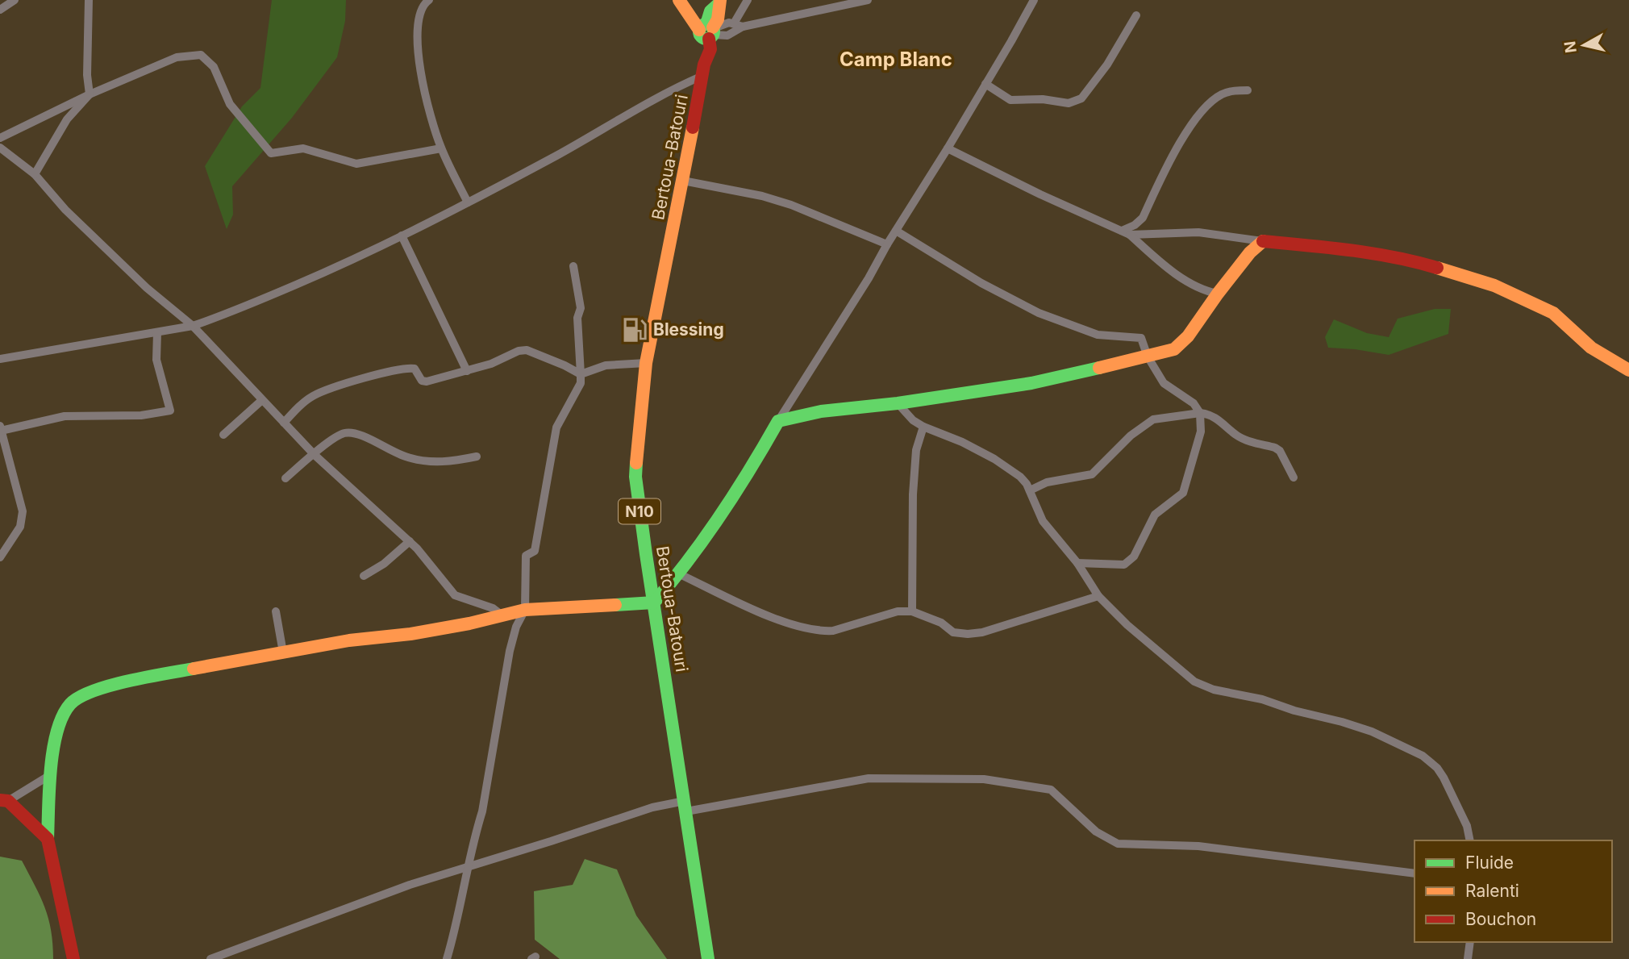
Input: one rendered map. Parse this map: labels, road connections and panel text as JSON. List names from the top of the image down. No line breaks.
{"streets":{"main road":["Bertoua-Batouri","N10"]},"districts":["Camp Blanc"],"places":{"fuel station":["Blessing"]},"legend":["Fluide","Ralenti","Bouchon"],"north":"left"}
